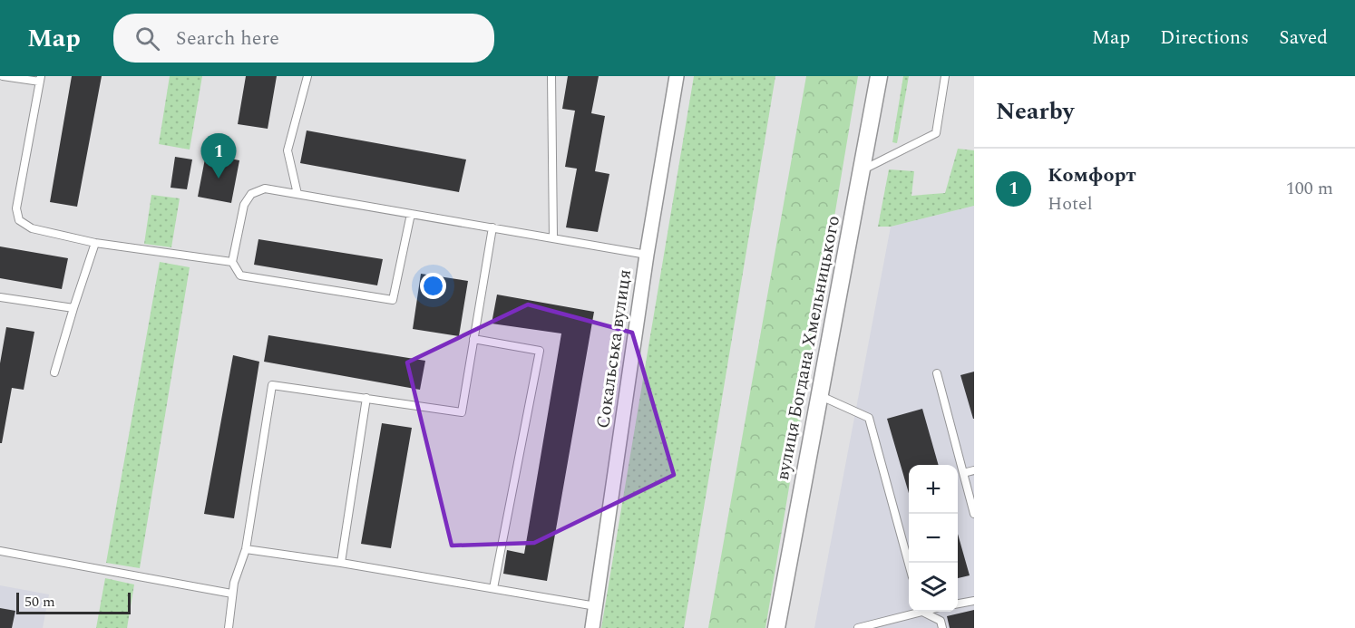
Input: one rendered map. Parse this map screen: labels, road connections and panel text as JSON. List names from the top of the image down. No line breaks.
{"streets":{"street":["вулиця Богдана Хмельницького","Сокальська вулиця"]},"scale_bar":"50 m","page":{"header":"Map","search":"Search here","nav":["Map","Directions","Saved"],"heading":"Nearby","pins":"1","list":[{"mark":"1","name":"Комфорт","note":"Hotel","value":"100 m"}],"map_buttons":["+","−"],"scale":"50 m"}}
